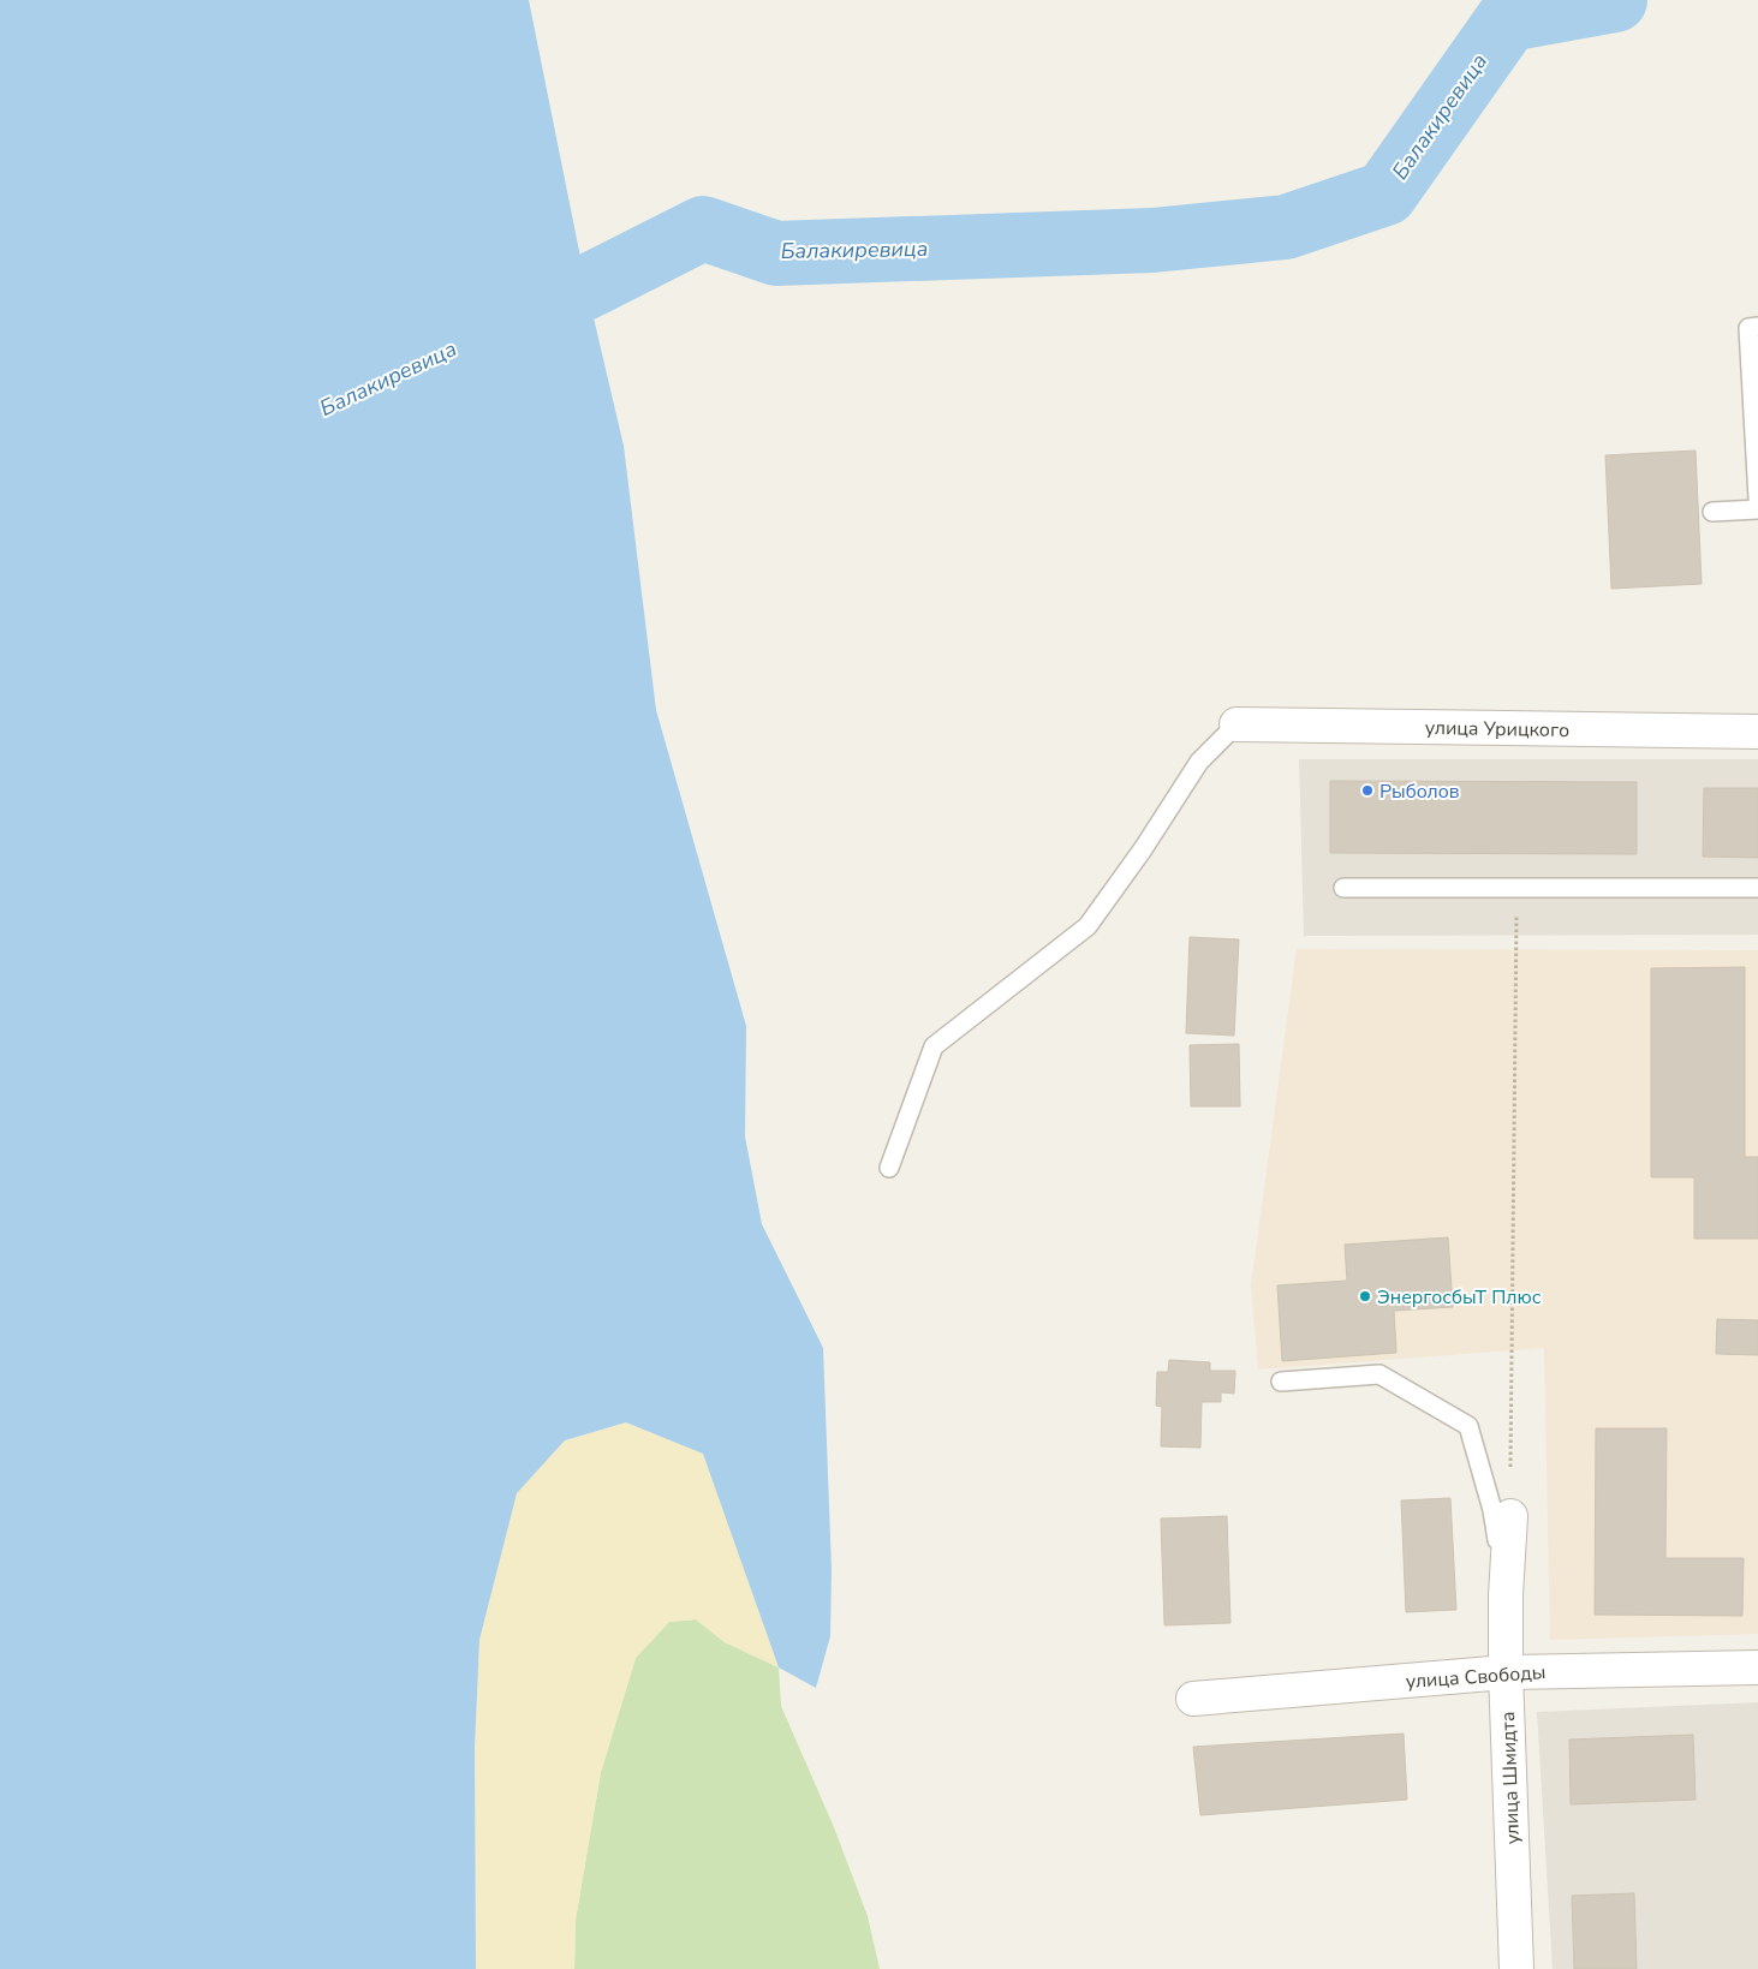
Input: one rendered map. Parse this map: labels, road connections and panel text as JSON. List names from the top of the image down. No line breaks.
{"streets":{"street":["улица Урицкого","улица Свободы","улица Шмидта"]},"crossings":[["улица Свободы","улица Шмидта"]],"water":["Балакиревица"],"places":["Рыболов","ЭнергосбыТ Плюс"]}
